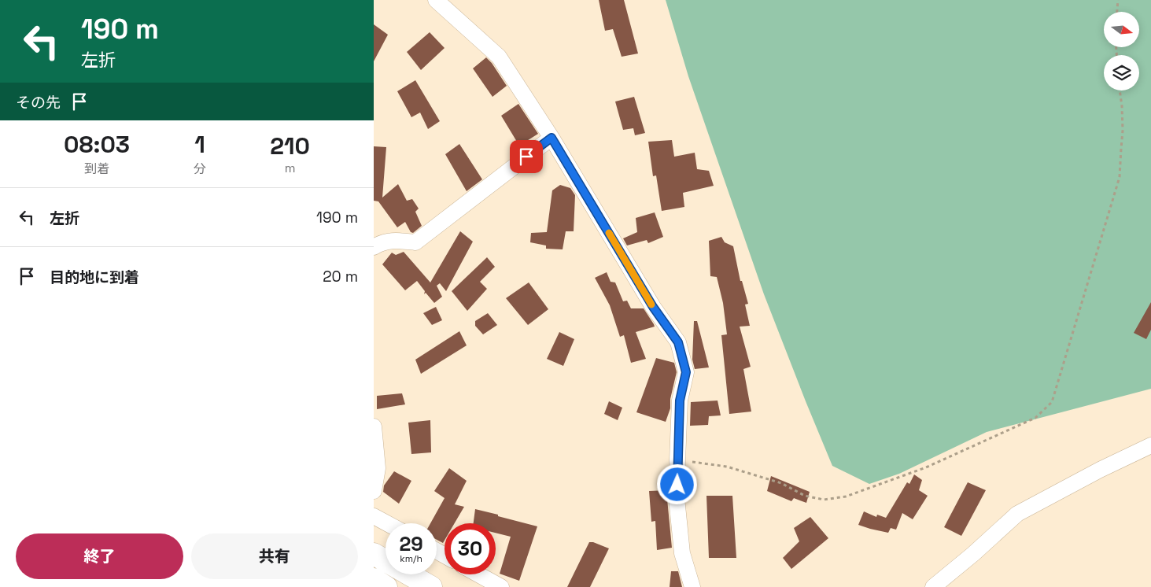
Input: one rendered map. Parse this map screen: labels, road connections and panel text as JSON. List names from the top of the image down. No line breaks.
{"north":"right","page":{"turn":["190 m","左折"],"then":"その先","eta":["08:03","到着","1","分","210","m"],"list":[{"name":"左折","value":"190 m"},{"name":"目的地に到着","value":"20 m"}],"speed":"29 km/h","limit":"30","buttons":["終了","共有"]}}
